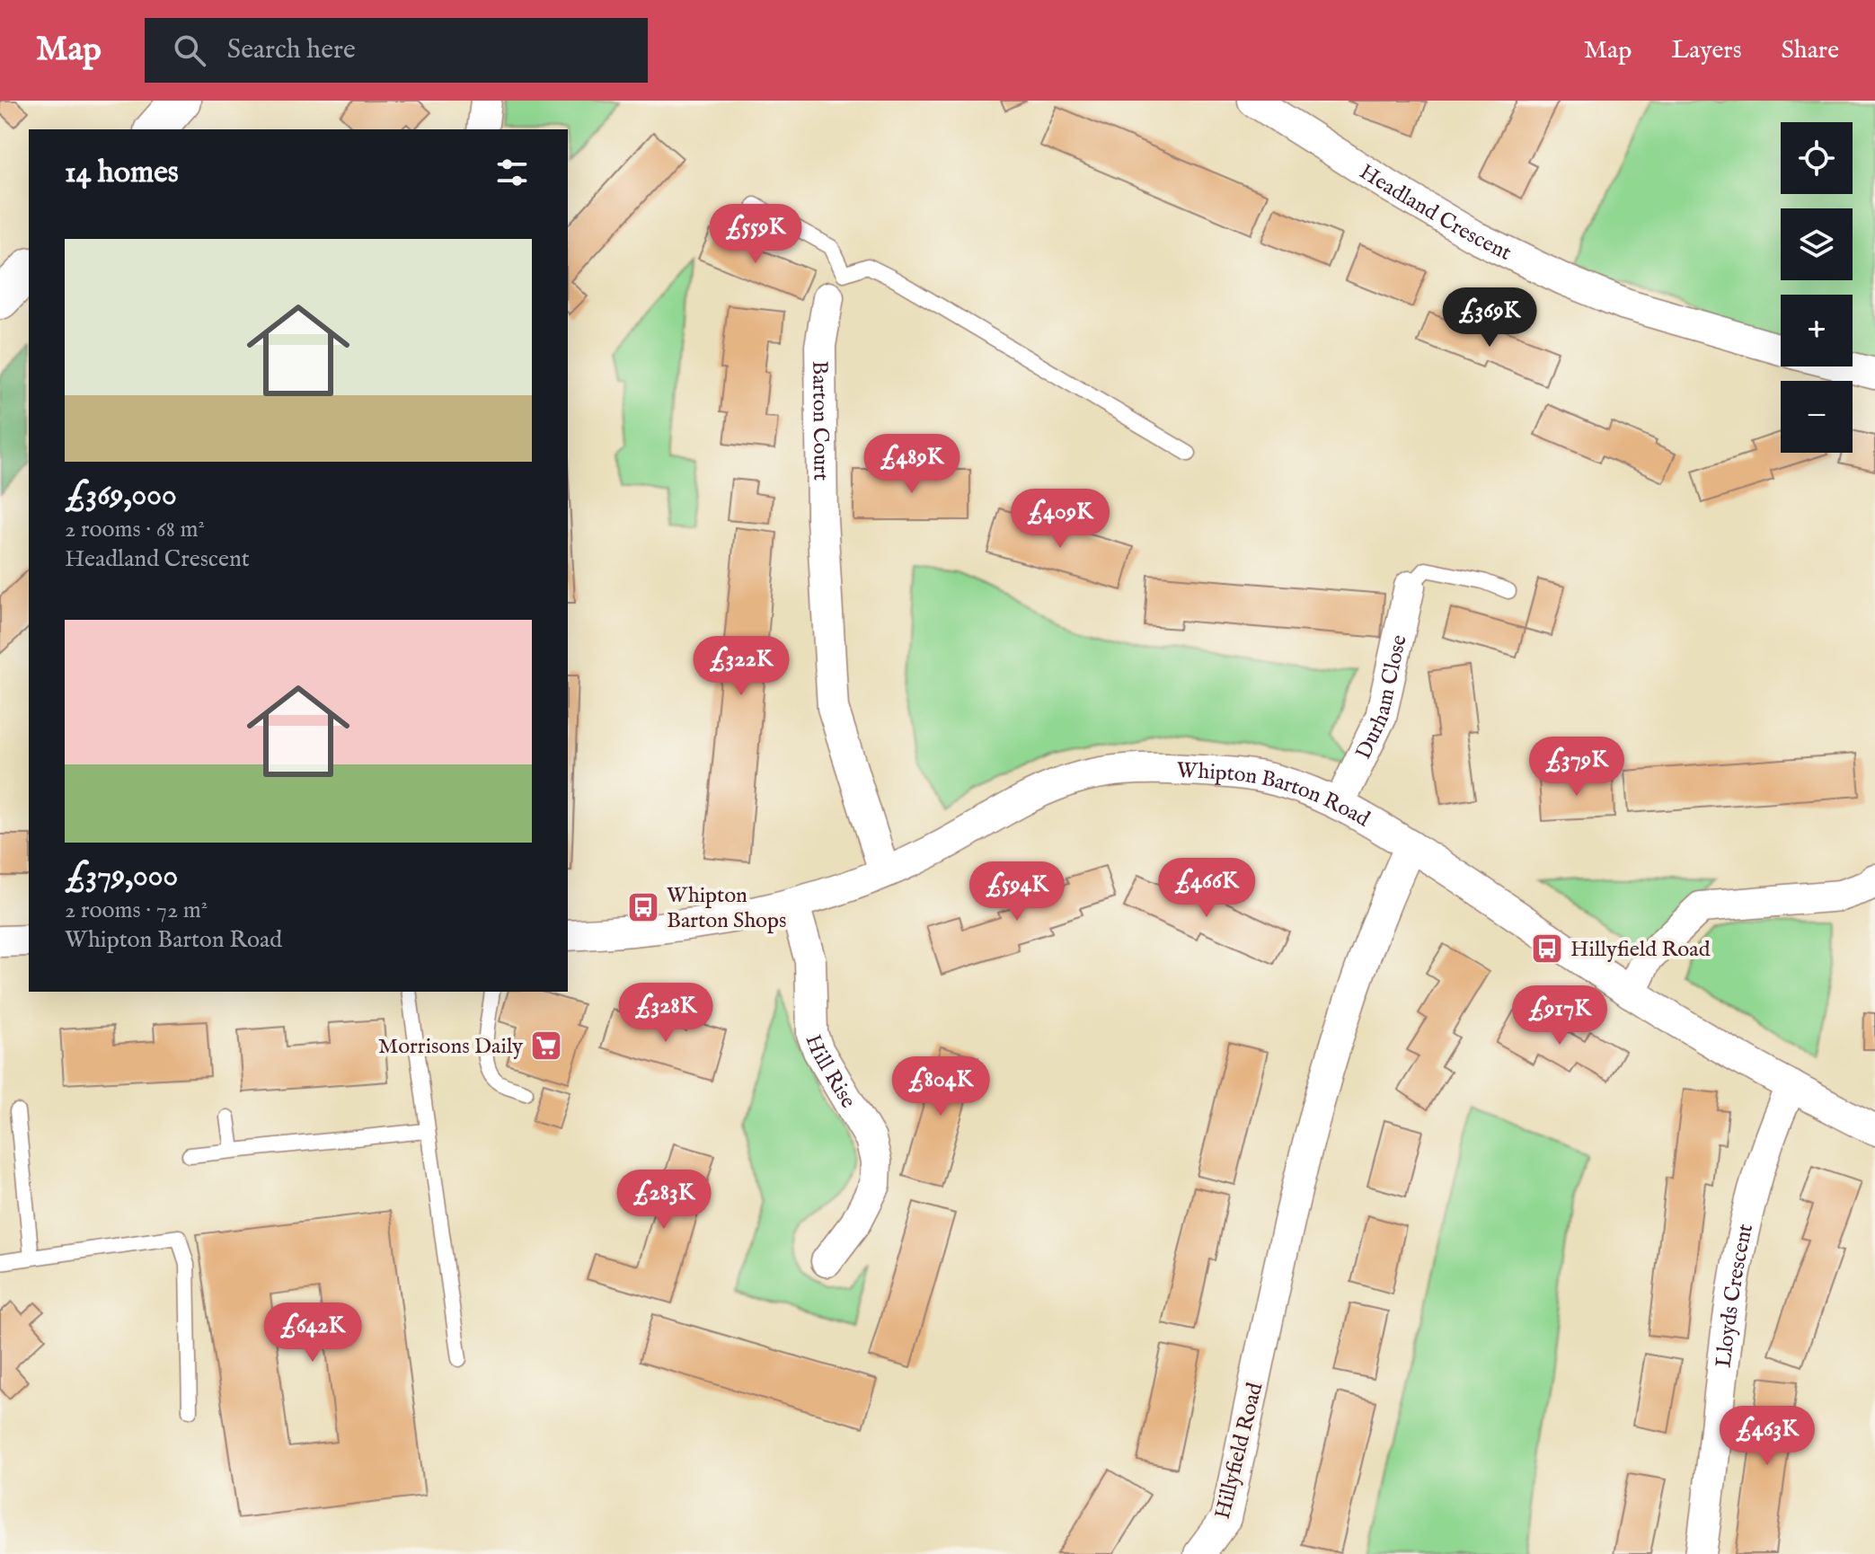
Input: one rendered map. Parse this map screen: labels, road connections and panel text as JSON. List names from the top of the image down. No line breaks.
{"streets":{"street":["Headland Crescent","Barton Court","Durham Close","Whipton Barton Road","Hill Rise","Lloyds Crescent","Hillyfield Road"]},"crossings":[["Barton Court","Whipton Barton Road"],["Durham Close","Whipton Barton Road"],["Whipton Barton Road","Hill Rise"],["Whipton Barton Road","Lloyds Crescent"],["Whipton Barton Road","Hillyfield Road"]],"places":{"bus stop":["Whipton Barton Shops","Hillyfield Road"],"supermarket":["Morrisons Daily"]},"page":{"header":"Map","search":"Search here","nav":["Map","Layers","Share"],"map_buttons":["+","−"],"heading":"14 homes","price":["£559K","£369K","£489K","£409K","£322K","£379K","£466K","£594K","£328K","£917K","£804K","£283K","£642K","£463K"],"list":[{"name":"£369,000","note":"2 rooms · 68 m² · Headland Crescent"},{"name":"£379,000","note":"2 rooms · 72 m² · Whipton Barton Road"}]}}
